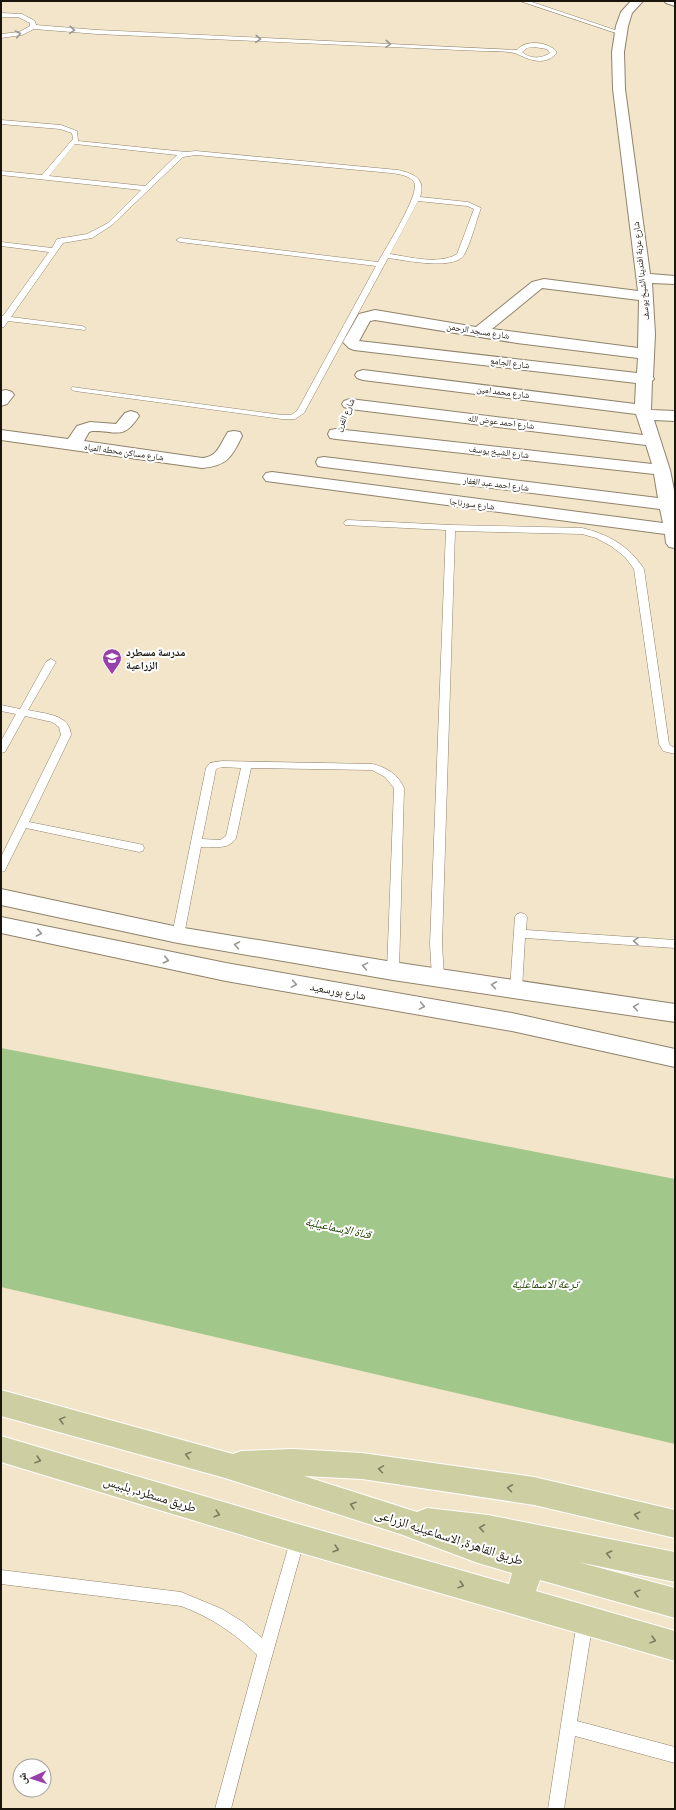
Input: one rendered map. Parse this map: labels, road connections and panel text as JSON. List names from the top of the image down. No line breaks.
{"streets":{"main road":["طريق مسطرد, بلبيس","طريق القاهرة, الاسماعيليه الزراعى"],"street":["شارع عزبة افندينا الشيخ يوسف","شارع مسجد الرحمن","شارع الجامع","شارع محمد امين","شارع الفرن","شارع احمد عوض الله","شارع مساكن محطه المياه","شارع الشيخ يوسف","شارع احمد عبد الغفار","شارع سورناجا","شارع بورسعيد"]},"crossings":[["شارع عزبة افندينا الشيخ يوسف","شارع مسجد الرحمن"],["شارع عزبة افندينا الشيخ يوسف","شارع الجامع"],["شارع عزبة افندينا الشيخ يوسف","شارع محمد امين"],["شارع عزبة افندينا الشيخ يوسف","شارع احمد عوض الله"],["شارع عزبة افندينا الشيخ يوسف","شارع الشيخ يوسف"],["شارع عزبة افندينا الشيخ يوسف","شارع احمد عبد الغفار"],["شارع عزبة افندينا الشيخ يوسف","شارع سورناجا"],["شارع مسجد الرحمن","شارع الجامع"],["شارع مسجد الرحمن","شارع الفرن"],["شارع الجامع","شارع الفرن"],["شارع محمد امين","شارع الفرن"],["شارع الفرن","شارع احمد عوض الله"],["شارع الفرن","شارع الشيخ يوسف"],["شارع الفرن","شارع احمد عبد الغفار"],["شارع الفرن","شارع سورناجا"],["شارع احمد عوض الله","شارع الشيخ يوسف"]],"water":["قناة الإسماعيلية","ترعة الاسماعلية"],"places":{"school or university":["مدرسة مسطرد الزراعية"]},"north":"left"}
